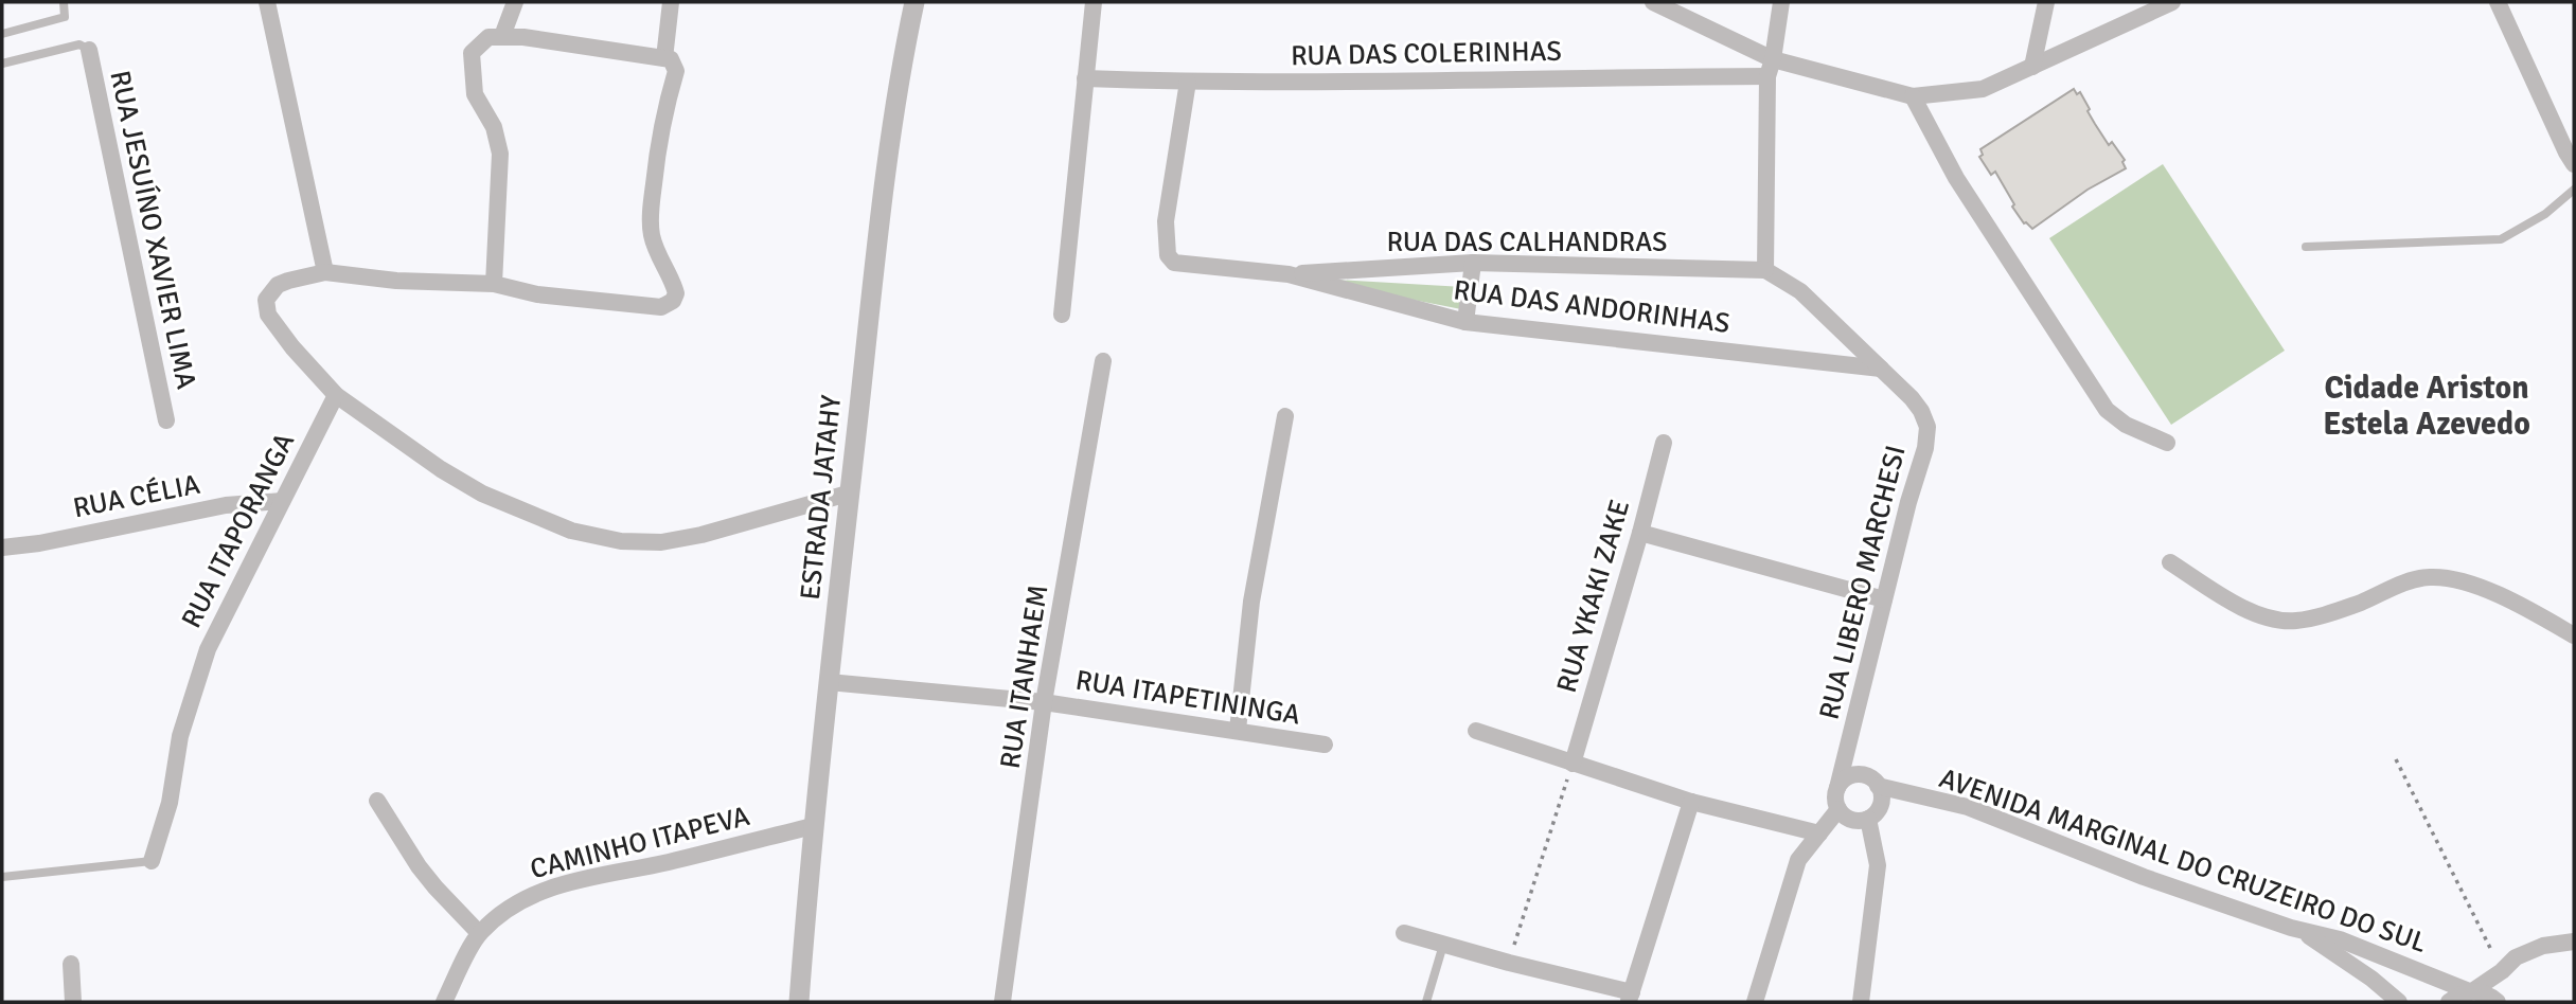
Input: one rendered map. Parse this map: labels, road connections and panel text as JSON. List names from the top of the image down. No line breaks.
{"streets":{"street":["RUA DAS COLERINHAS","RUA JESUÍNO XAVIER LIMA","RUA DAS CALHANDRAS","RUA DAS ANDORINHAS","RUA CÉLIA","ESTRADA JATAHY","RUA ITAPORANGA","RUA LIBERO MARCHESI","RUA YKAKI ZAKE","RUA ITANHAEM","RUA ITAPETININGA","CAMINHO ITAPEVA","AVENIDA MARGINAL DO CRUZEIRO DO SUL"]},"crossings":[["RUA DAS COLERINHAS","RUA DAS ANDORINHAS"],["RUA DAS CALHANDRAS","RUA DAS ANDORINHAS"],["RUA DAS CALHANDRAS","RUA LIBERO MARCHESI"],["RUA DAS ANDORINHAS","RUA LIBERO MARCHESI"],["RUA CÉLIA","RUA ITAPORANGA"],["ESTRADA JATAHY","RUA ITAPETININGA"],["ESTRADA JATAHY","CAMINHO ITAPEVA"],["RUA LIBERO MARCHESI","AVENIDA MARGINAL DO CRUZEIRO DO SUL"],["RUA ITANHAEM","RUA ITAPETININGA"]],"districts":["Cidade Ariston Estela Azevedo"]}
